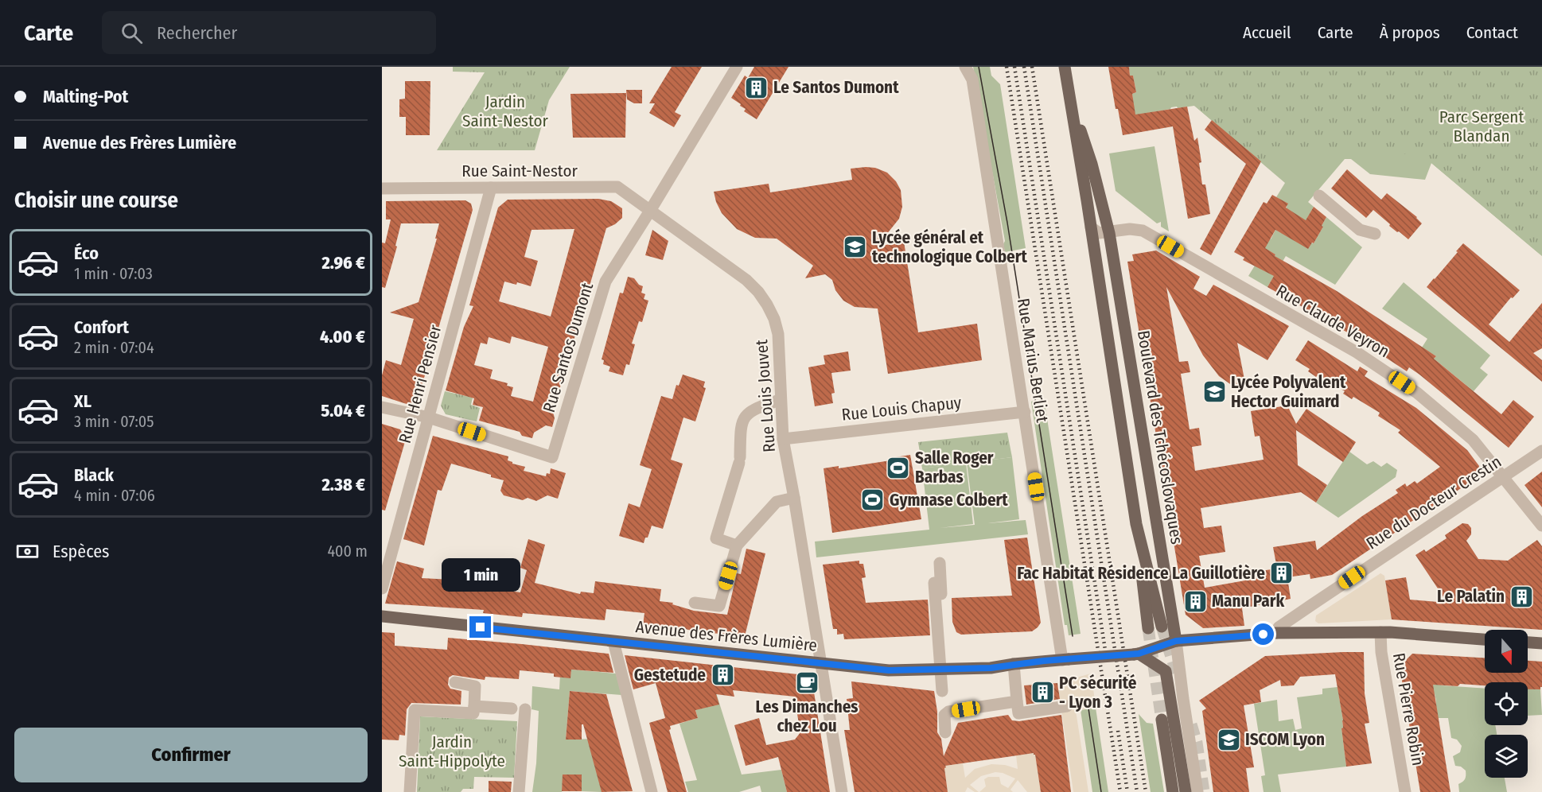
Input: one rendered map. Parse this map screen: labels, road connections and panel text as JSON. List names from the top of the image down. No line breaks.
{"streets":{"main road":["Boulevard des Tchécoslovaques","Avenue des Frères Lumière"],"street":["Rue Saint-Nestor","Rue Claude Veyron","Rue Santos Dumont","Rue Marius Berliet","Rue Henri Pensier","Rue Louis Jouvet","Rue Louis Chapuy","Rue du Docteur Crestin","Rue Pierre Robin"]},"crossings":[["Rue Saint-Nestor","Rue Santos Dumont"],["Rue Saint-Nestor","Rue Henri Pensier"],["Rue Saint-Nestor","Rue Louis Jouvet"],["Rue Claude Veyron","Boulevard des Tchécoslovaques"],["Rue Claude Veyron","Rue du Docteur Crestin"],["Rue Santos Dumont","Rue Henri Pensier"],["Rue Santos Dumont","Rue Louis Jouvet"],["Rue Marius Berliet","Rue Louis Chapuy"],["Rue Marius Berliet","Avenue des Frères Lumière"],["Rue Louis Jouvet","Rue Louis Chapuy"],["Rue Louis Jouvet","Avenue des Frères Lumière"],["Boulevard des Tchécoslovaques","Avenue des Frères Lumière"],["Rue du Docteur Crestin","Avenue des Frères Lumière"],["Avenue des Frères Lumière","Rue Pierre Robin"]],"parks":["Jardin Saint-Nestor","Parc Sergent Blandan","Jardin Saint-Hippolyte"],"places":{"building":["Le Santos Dumont","Fac Habitat Résidence La Guillotière","Le Palatin","Manu Park","Gestetude","PC sécurité - Lyon 3"],"school or university":["Lycée général et technologique Colbert","Lycée Polyvalent Hector Guimard","ISCOM Lyon"],"sports":["Salle Roger Barbas","Gymnase Colbert"],"cafe":["Les Dimanches chez Lou"]},"north":"bottom","page":{"header":"Carte","search":"Rechercher","nav":["Accueil","Carte","À propos","Contact"],"banner":["Malting-Pot","Avenue des Frères Lumière"],"heading":"Choisir une course","list":[{"name":"Éco","note":"1 min · 07:03","value":"2.96 €"},{"name":"Confort","note":"2 min · 07:04","value":"4.00 €"},{"name":"XL","note":"3 min · 07:05","value":"5.04 €"},{"name":"Black","note":"4 min · 07:06","value":"2.38 €"}],"pay":["Espèces","400 m"],"bubble":"1 min","buttons":"Confirmer"}}
